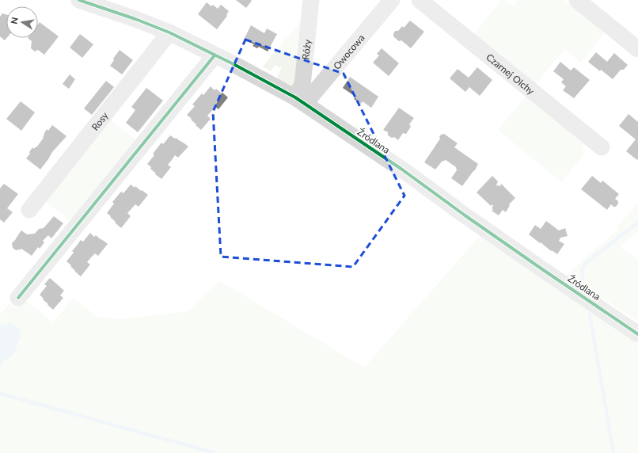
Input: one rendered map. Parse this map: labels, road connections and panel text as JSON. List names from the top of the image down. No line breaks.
{"streets":{"street":["Róży","Owocowa","Czarnej Olchy","Rosy","Źródlana"]},"crossings":[["Róży","Owocowa"],["Róży","Źródlana"],["Owocowa","Źródlana"],["Rosy","Źródlana"]],"north":"left"}
